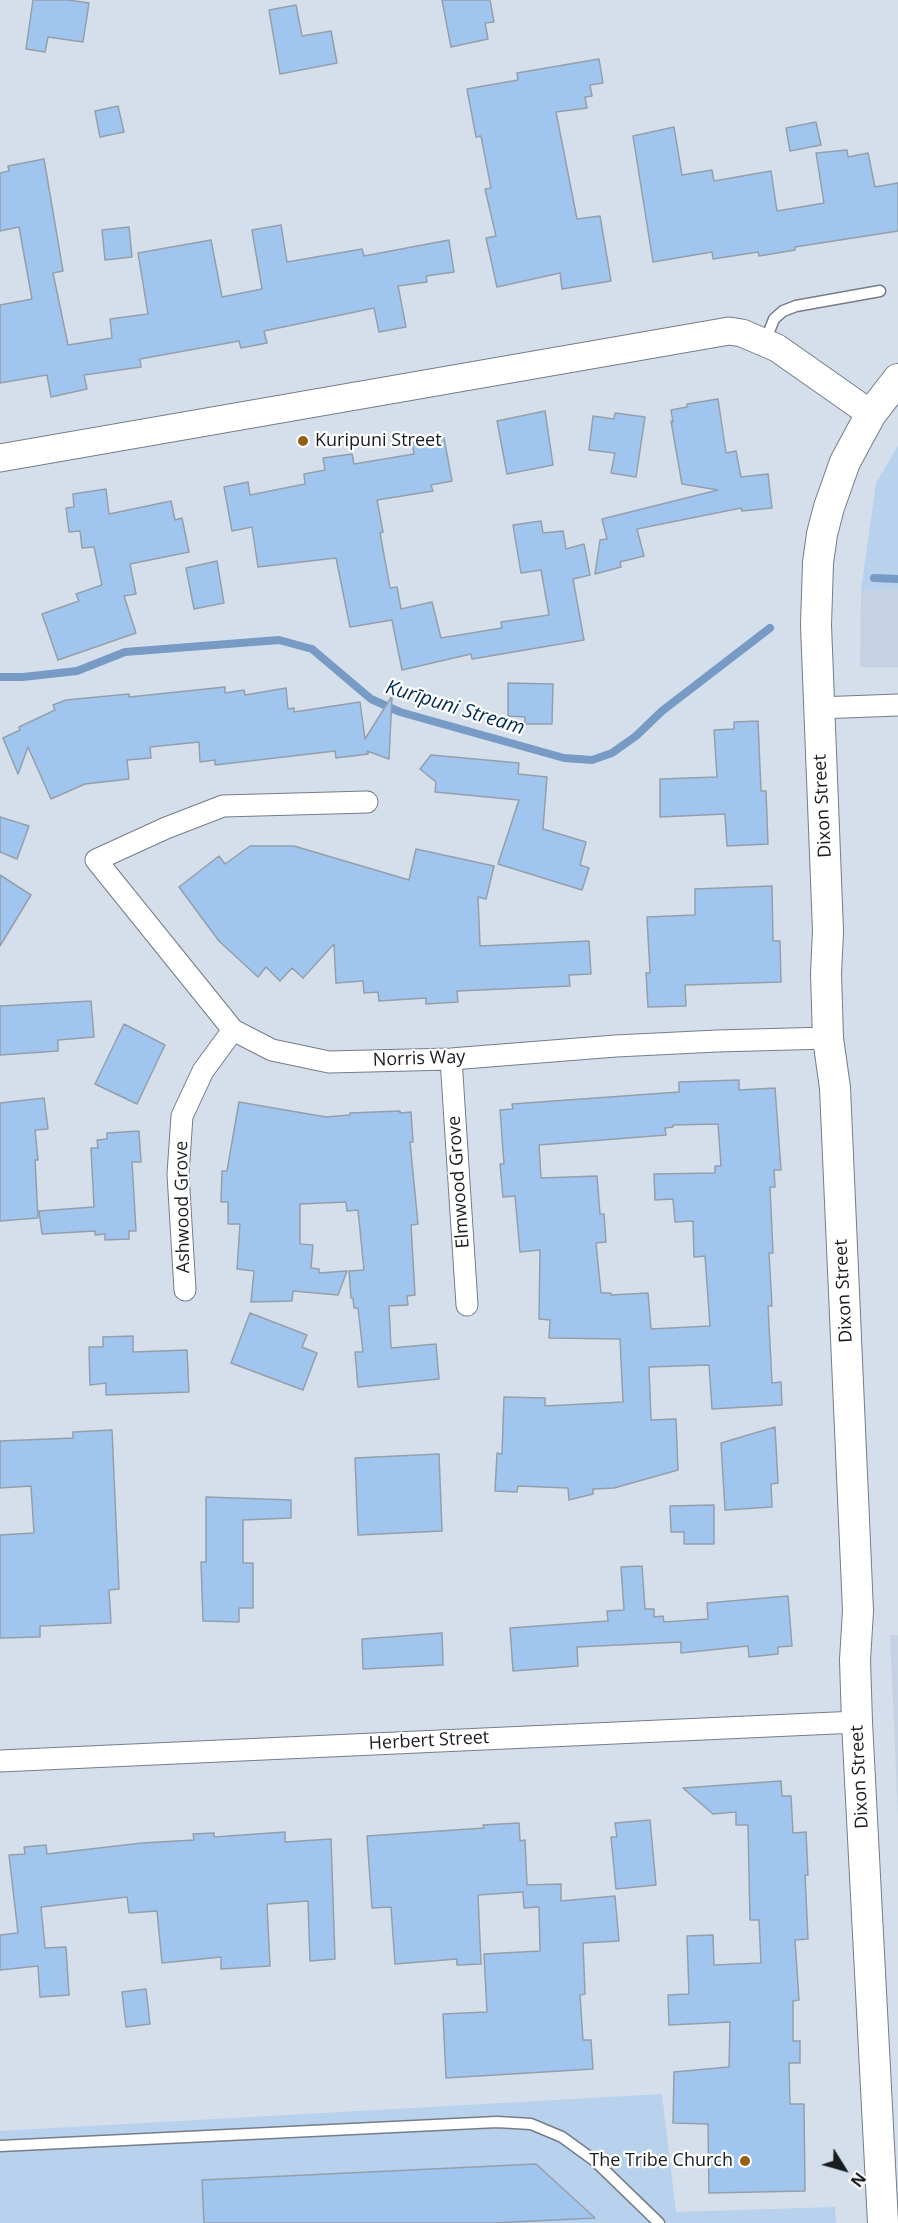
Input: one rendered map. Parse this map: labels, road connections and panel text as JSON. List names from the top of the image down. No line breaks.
{"streets":{"main road":["Dixon Street"],"street":["Norris Way","Elmwood Grove","Ashwood Grove","Herbert Street"]},"crossings":[["Dixon Street","Norris Way"],["Dixon Street","Herbert Street"],["Norris Way","Elmwood Grove"],["Norris Way","Ashwood Grove"]],"water":["Kurīpuni Stream"],"places":["Kuripuni Street","The Tribe Church"],"north":"bottom right"}
